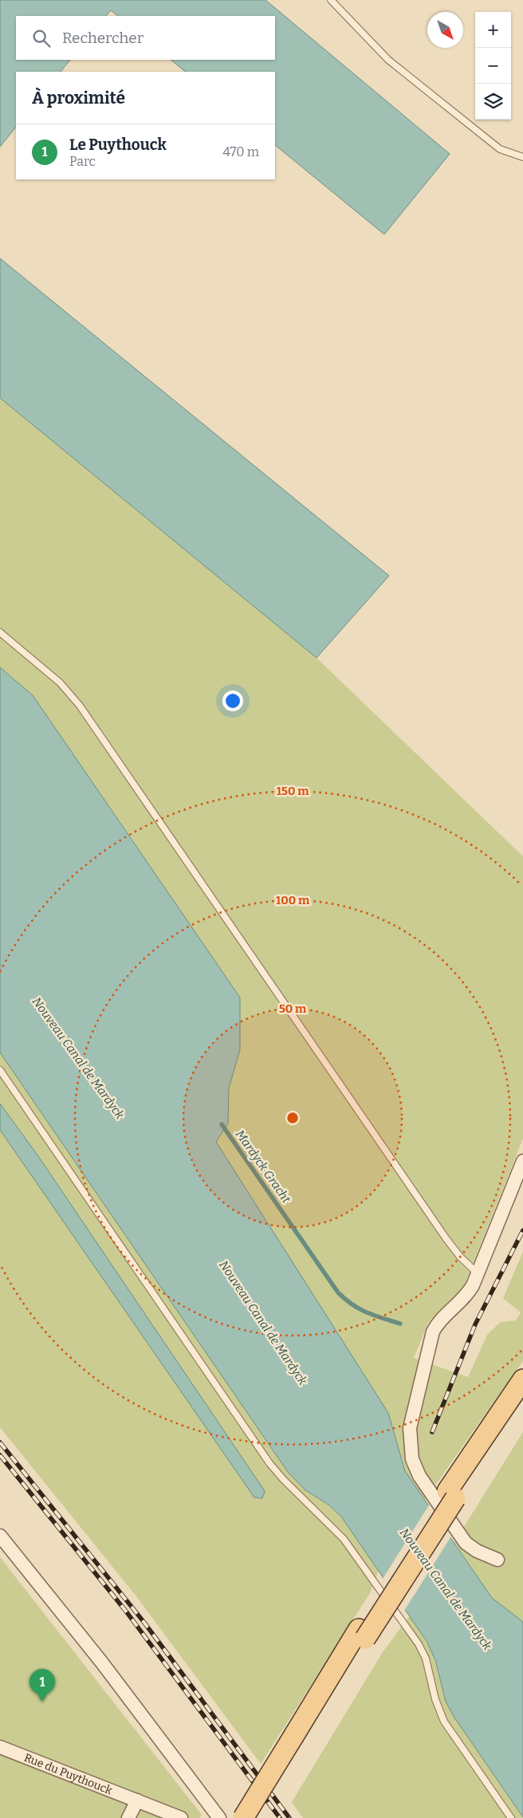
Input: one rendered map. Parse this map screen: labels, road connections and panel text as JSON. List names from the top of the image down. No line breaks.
{"streets":{"street":["Rue du Puythouck"]},"water":["Nouveau Canal de Mardyck","Mardyck Gracht"],"north":"bottom right","page":{"map_buttons":["+","−"],"search":"Rechercher","heading":"À proximité","list":[{"mark":"1","name":"Le Puythouck","note":"Parc","value":"470 m"}],"pins":"1"},"rings":["150 m","100 m","50 m"]}
